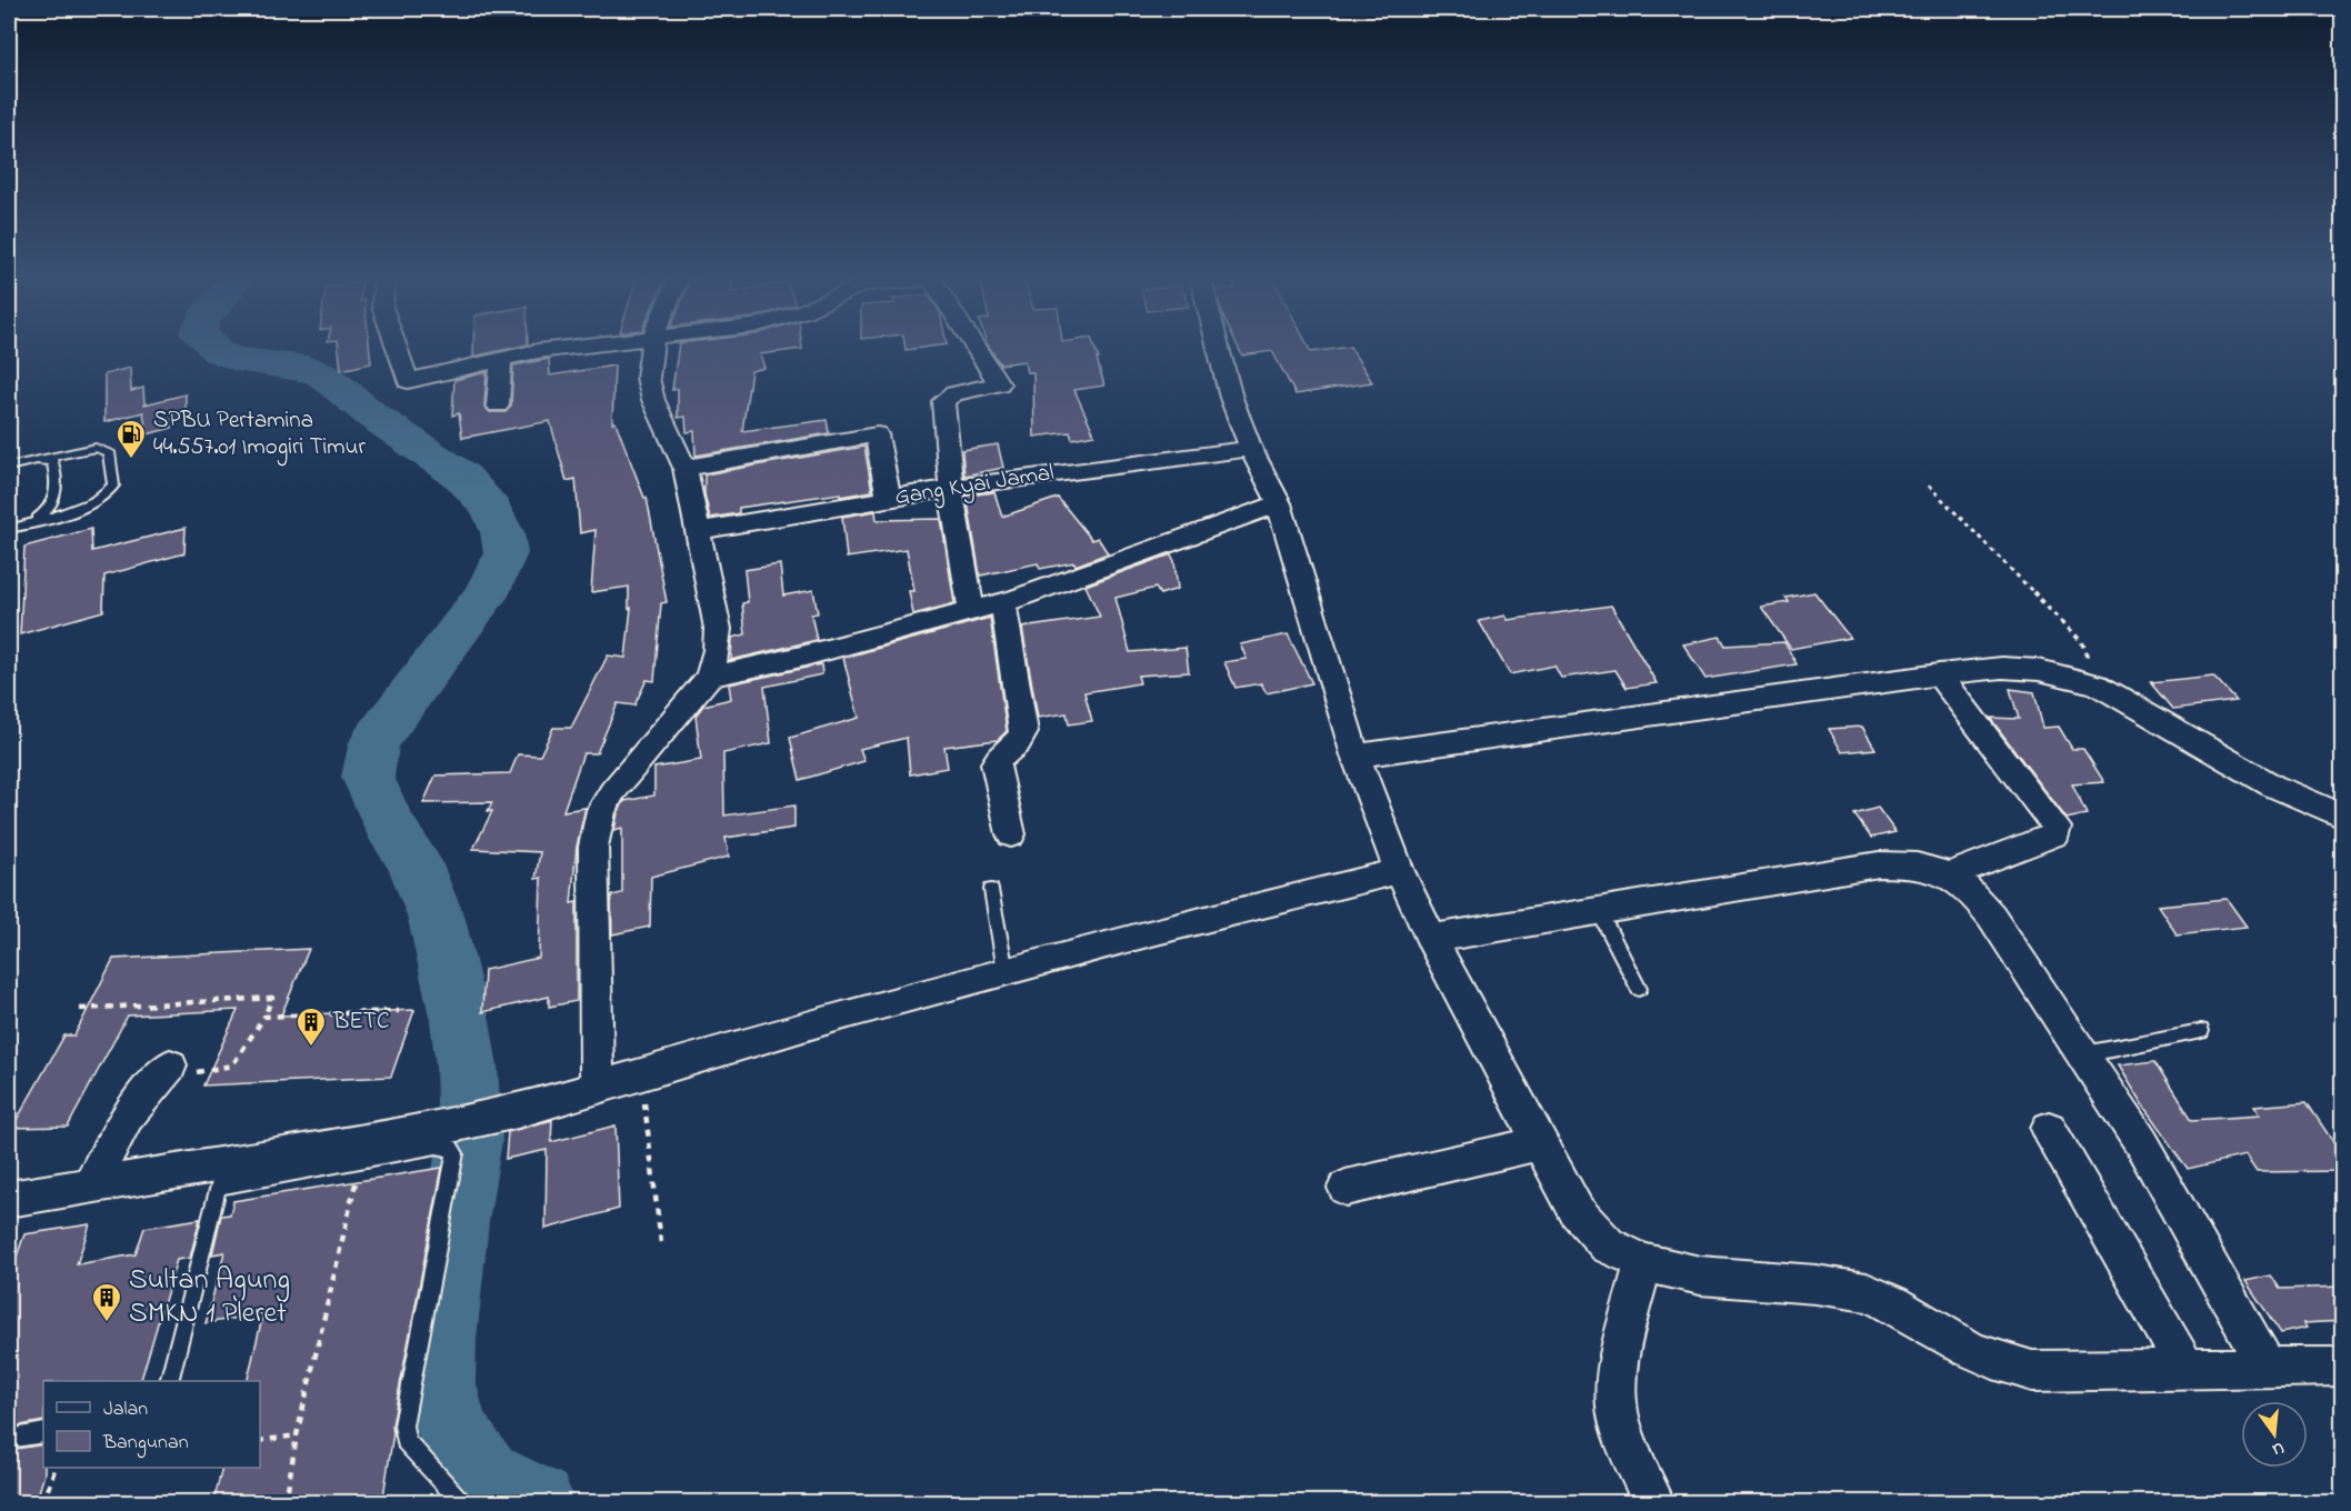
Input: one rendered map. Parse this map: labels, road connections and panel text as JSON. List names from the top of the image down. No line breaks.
{"streets":{"street":["Gang Kyai Jamal"]},"places":{"fuel station":["SPBU Pertamina 44.557.01 Imogiri Timur"],"building":["BETC","Sultan Agung SMKN 1 Pleret"]},"legend":["Jalan","Bangunan"],"north":"bottom"}
